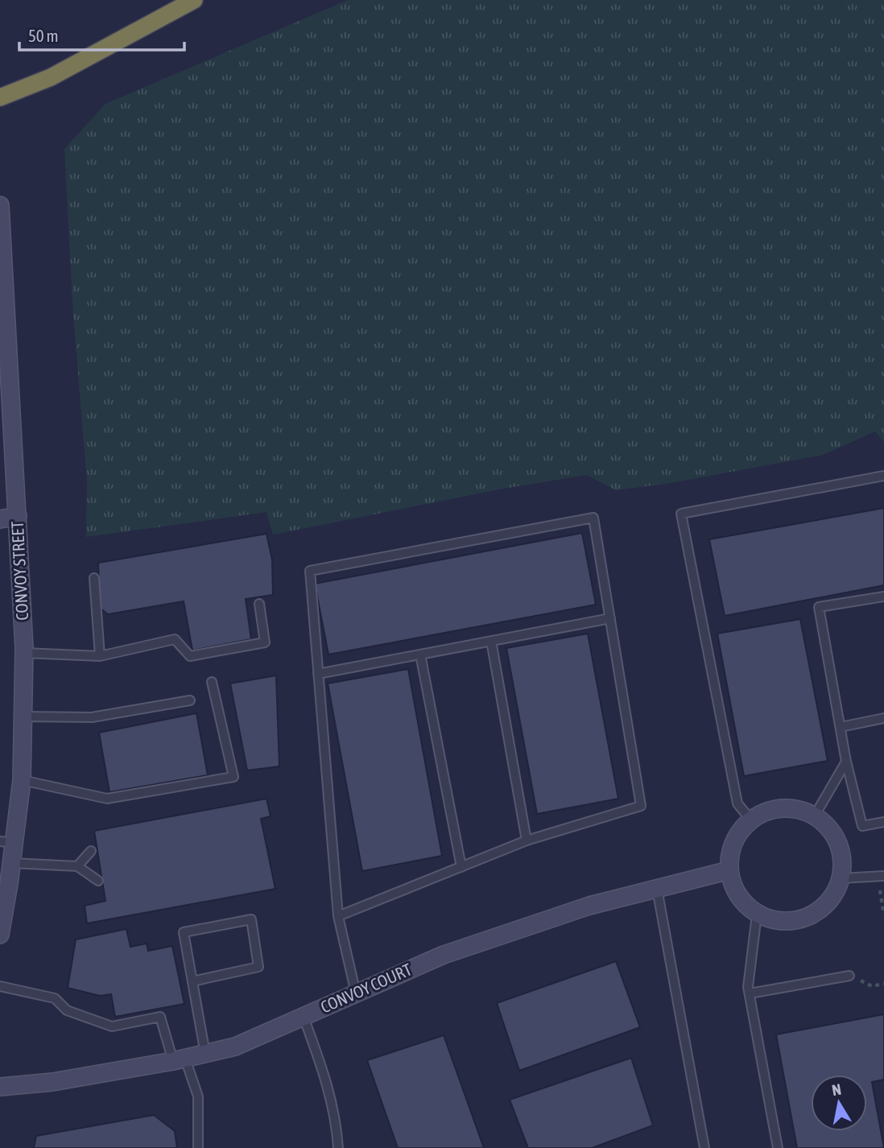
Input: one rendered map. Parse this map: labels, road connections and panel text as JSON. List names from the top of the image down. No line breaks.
{"streets":{"street":["CONVOY STREET","CONVOY COURT"]},"scale_bar":"50 m","north":"top"}
